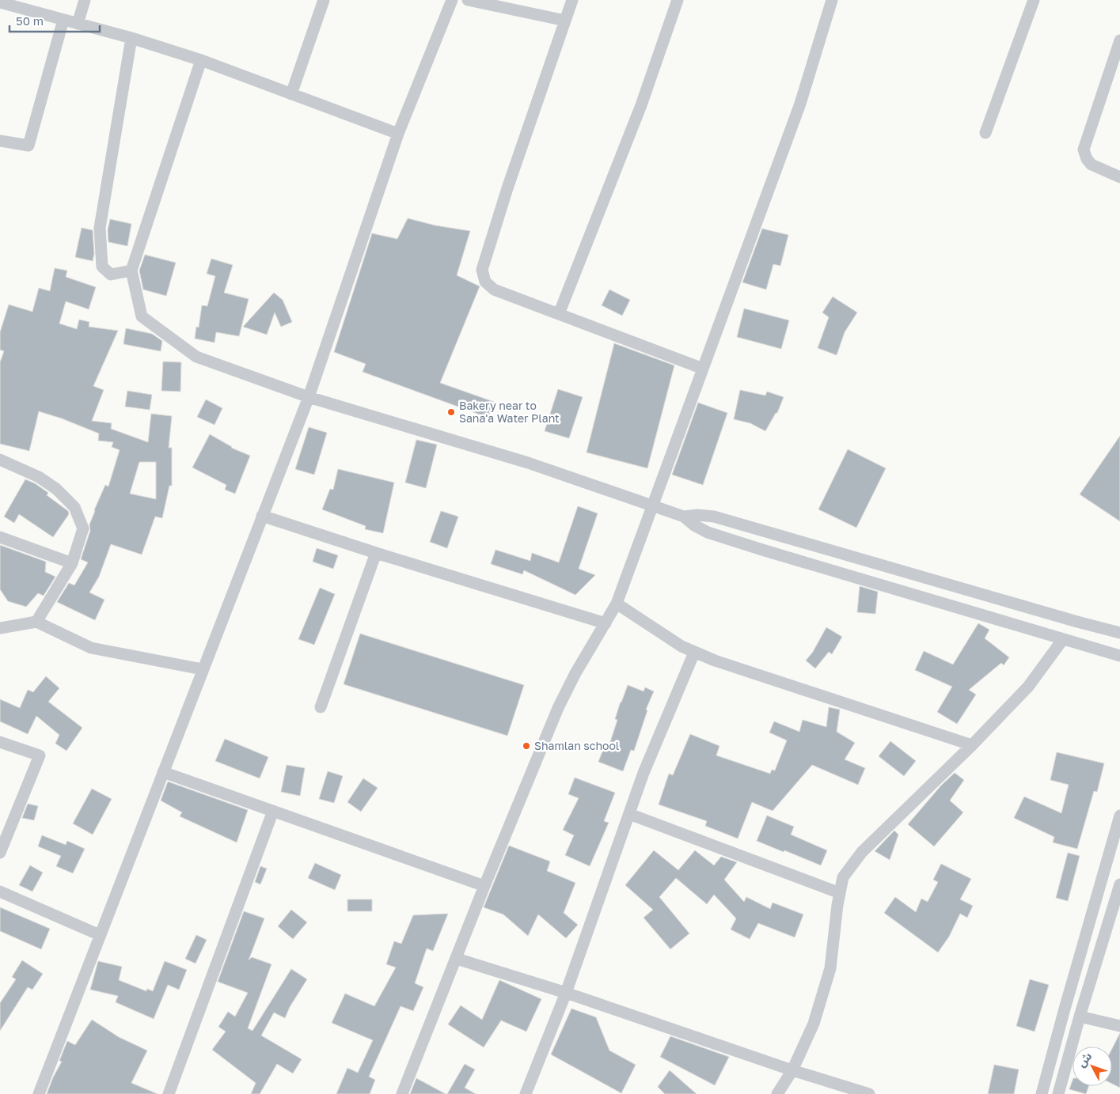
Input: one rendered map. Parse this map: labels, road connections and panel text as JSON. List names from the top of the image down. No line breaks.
{"places":["Bakery near to Sana'a Water Plant","Shamlan school"],"scale_bar":"50 m","north":"top left"}
